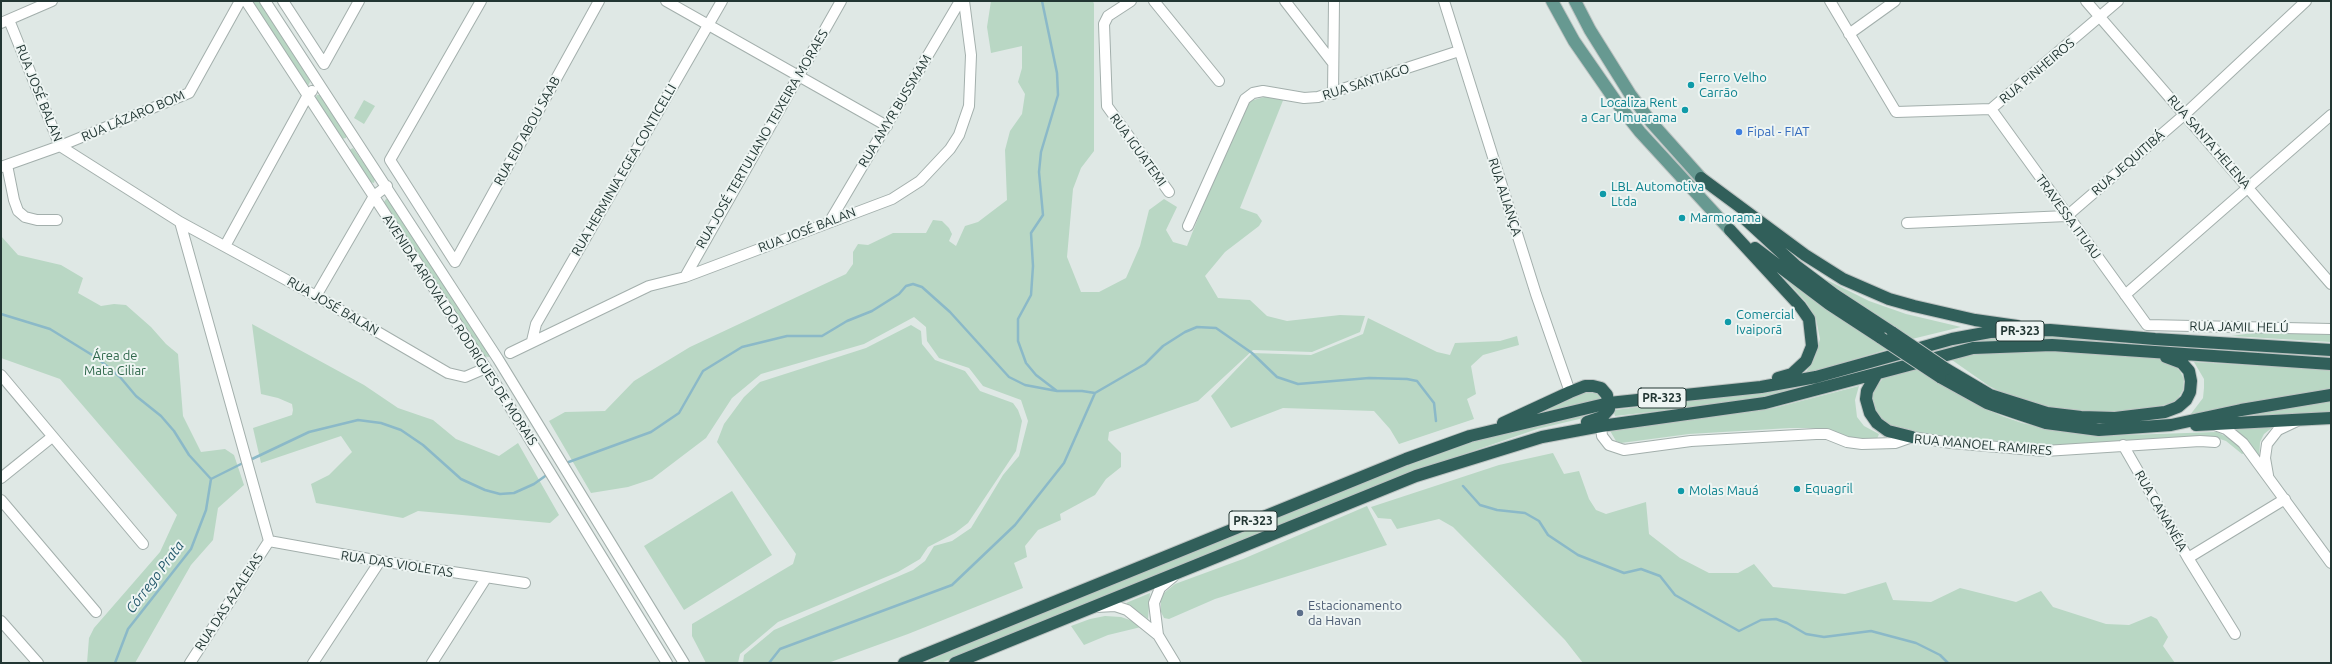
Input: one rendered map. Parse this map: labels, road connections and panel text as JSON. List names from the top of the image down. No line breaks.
{"streets":{"highway":["PR-323"],"street":["RUA PINHEIROS","RUA SANTIAGO","RUA JOSÉ BALAN","RUA AMYR BUSSMAM","RUA LÁZARO BOM","RUA EID ABOU SAAB","RUA JOSÉ TERTULIANO TEIXEIRA MORAES","RUA SANTA HELENA","RUA IGUATEMI","RUA JEQUITIBÁ","RUA HERMINIA EGEA CONTICELLI","RUA ALIANÇA","TRAVESSA ITUAU","RUA JAMIL HELÚ","AVENIDA ARIOVALDO RODRIGUES DE MORAIS","RUA MANOEL RAMIRES","RUA CANANÉIA","RUA DAS VIOLETAS","RUA DAS AZALEIAS"]},"crossings":[["RUA PINHEIROS","RUA SANTA HELENA"],["RUA PINHEIROS","TRAVESSA ITUAU"],["RUA SANTIAGO","RUA ALIANÇA"],["RUA JOSÉ BALAN","RUA AMYR BUSSMAM"],["RUA JOSÉ BALAN","RUA LÁZARO BOM"],["RUA JOSÉ BALAN","RUA JOSÉ TERTULIANO TEIXEIRA MORAES"],["RUA JOSÉ BALAN","RUA HERMINIA EGEA CONTICELLI"],["RUA JOSÉ BALAN","AVENIDA ARIOVALDO RODRIGUES DE MORAIS"],["RUA SANTA HELENA","RUA JEQUITIBÁ"],["RUA JEQUITIBÁ","TRAVESSA ITUAU"],["TRAVESSA ITUAU","RUA JAMIL HELÚ"],["PR-323","RUA MANOEL RAMIRES"],["RUA MANOEL RAMIRES","RUA CANANÉIA"],["RUA DAS VIOLETAS","RUA DAS AZALEIAS"]],"water":["Córrego Prata"],"parks":["Área de Mata Ciliar"],"places":["Ferro Velho Carrão","Localiza Rent a Car Umuarama","Fipal - FIAT","LBL Automotiva Ltda","Marmorama","Comercial Ivaiporã","Equagril","Molas Mauá","Estacionamento da Havan"]}
